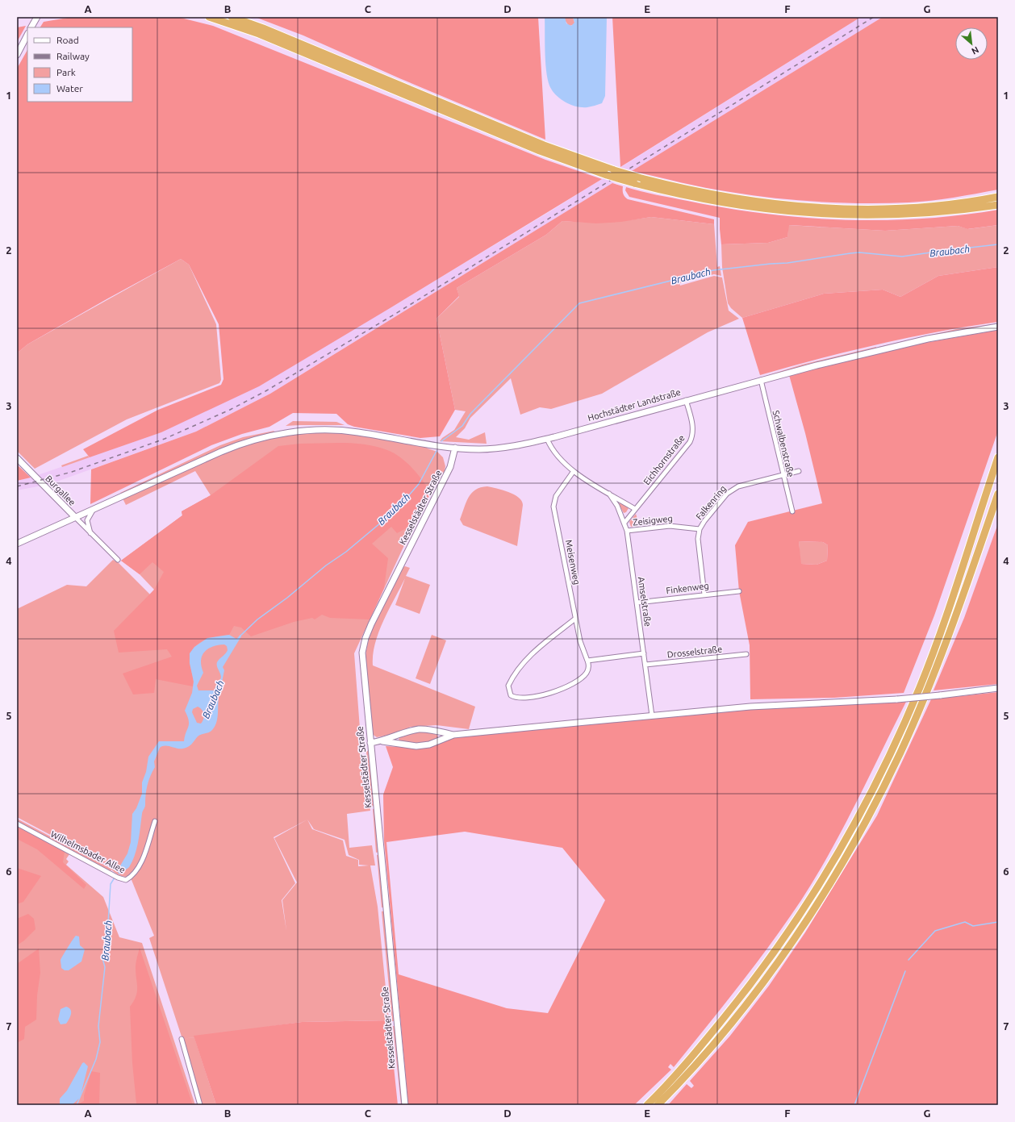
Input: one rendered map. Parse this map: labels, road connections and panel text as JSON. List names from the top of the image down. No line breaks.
{"streets":{"street":["Hochstädter Landstraße","Schwalbenstraße","Eichhornstraße","Burgallee","Falkenring","Kesselstädter Straße","Zeisigweg","Meisenweg","Finkenweg","Amselstraße","Drosselstraße","Wilhelmsbader Allee"]},"crossings":[["Hochstädter Landstraße","Schwalbenstraße"],["Hochstädter Landstraße","Eichhornstraße"],["Hochstädter Landstraße","Burgallee"],["Hochstädter Landstraße","Kesselstädter Straße"],["Hochstädter Landstraße","Amselstraße"],["Schwalbenstraße","Falkenring"],["Eichhornstraße","Amselstraße"],["Falkenring","Zeisigweg"],["Falkenring","Finkenweg"],["Zeisigweg","Amselstraße"],["Meisenweg","Amselstraße"],["Finkenweg","Amselstraße"],["Amselstraße","Drosselstraße"]],"water":["Braubach"],"legend":["Road","Railway","Park","Water"],"north":"bottom right","grid":{"columns":["A","B","C","D","E","F","G"],"rows":["1","2","3","4","5","6","7"]}}
